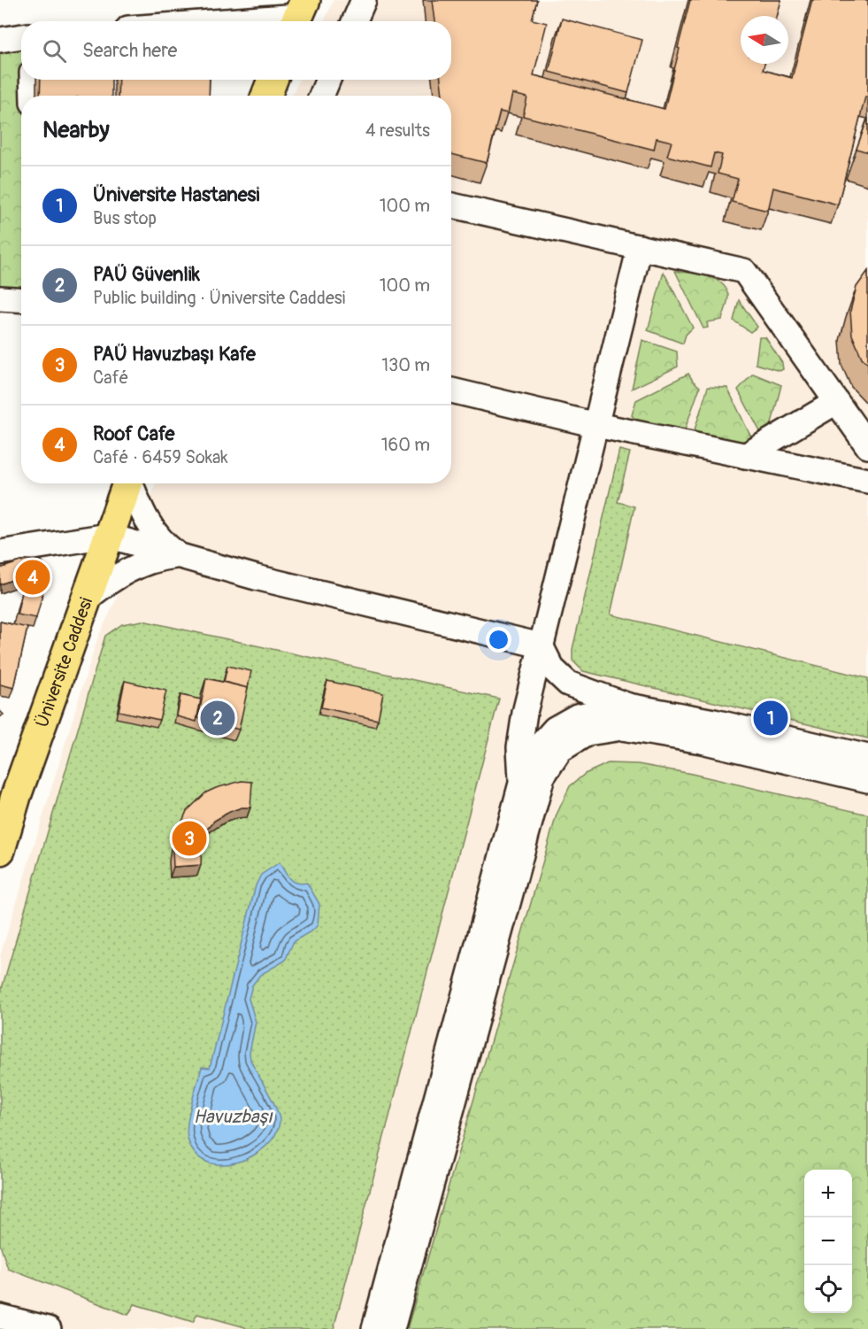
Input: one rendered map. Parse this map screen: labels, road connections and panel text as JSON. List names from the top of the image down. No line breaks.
{"streets":{"main road":["Üniversite Caddesi"]},"water":["Havuzbaşı"],"north":"left","page":{"search":"Search here","heading":["Nearby","4 results"],"list":[{"mark":"1","name":"Üniversite Hastanesi","note":"Bus stop","value":"100 m"},{"mark":"2","name":"PAÜ Güvenlik","note":"Public building · Üniversite Caddesi","value":"100 m"},{"mark":"3","name":"PAÜ Havuzbaşı Kafe","note":"Café","value":"130 m"},{"mark":"4","name":"Roof Cafe","note":"Café · 6459 Sokak","value":"160 m"}],"pins":["4","1","2","3"],"map_buttons":["+","−"]}}
